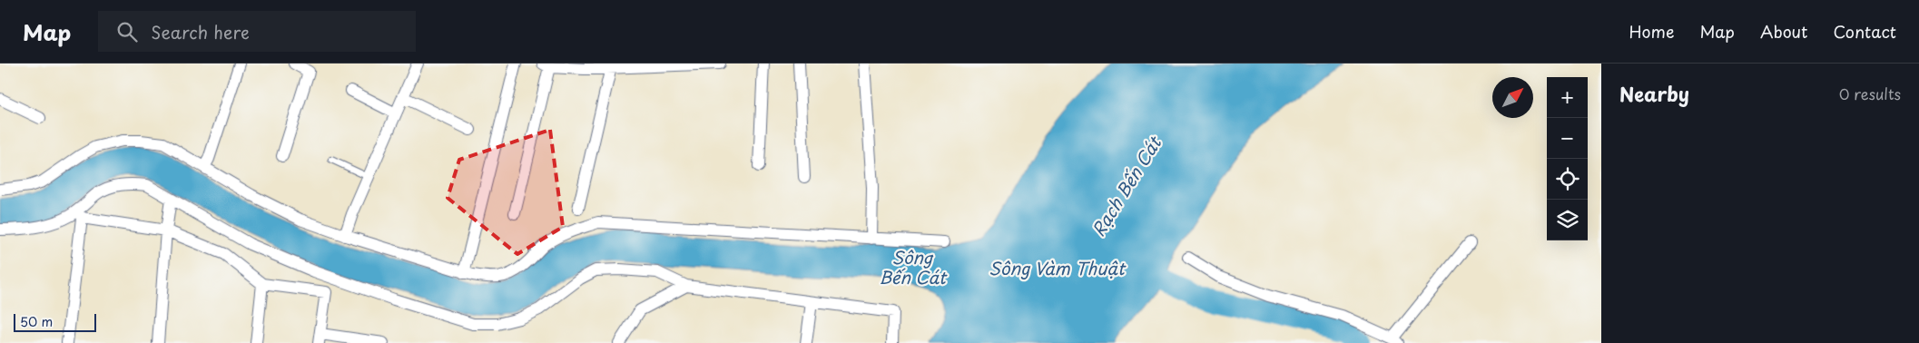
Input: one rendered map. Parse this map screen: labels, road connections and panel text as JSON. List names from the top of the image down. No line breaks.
{"water":["Rạch Bến Cát","Sông Bến Cát","Sông Vàm Thuật"],"scale_bar":"50 m","north":"top right","page":{"header":"Map","search":"Search here","nav":["Home","Map","About","Contact"],"heading":["Nearby","0 results"],"map_buttons":["+","−"],"scale":"50 m"}}
